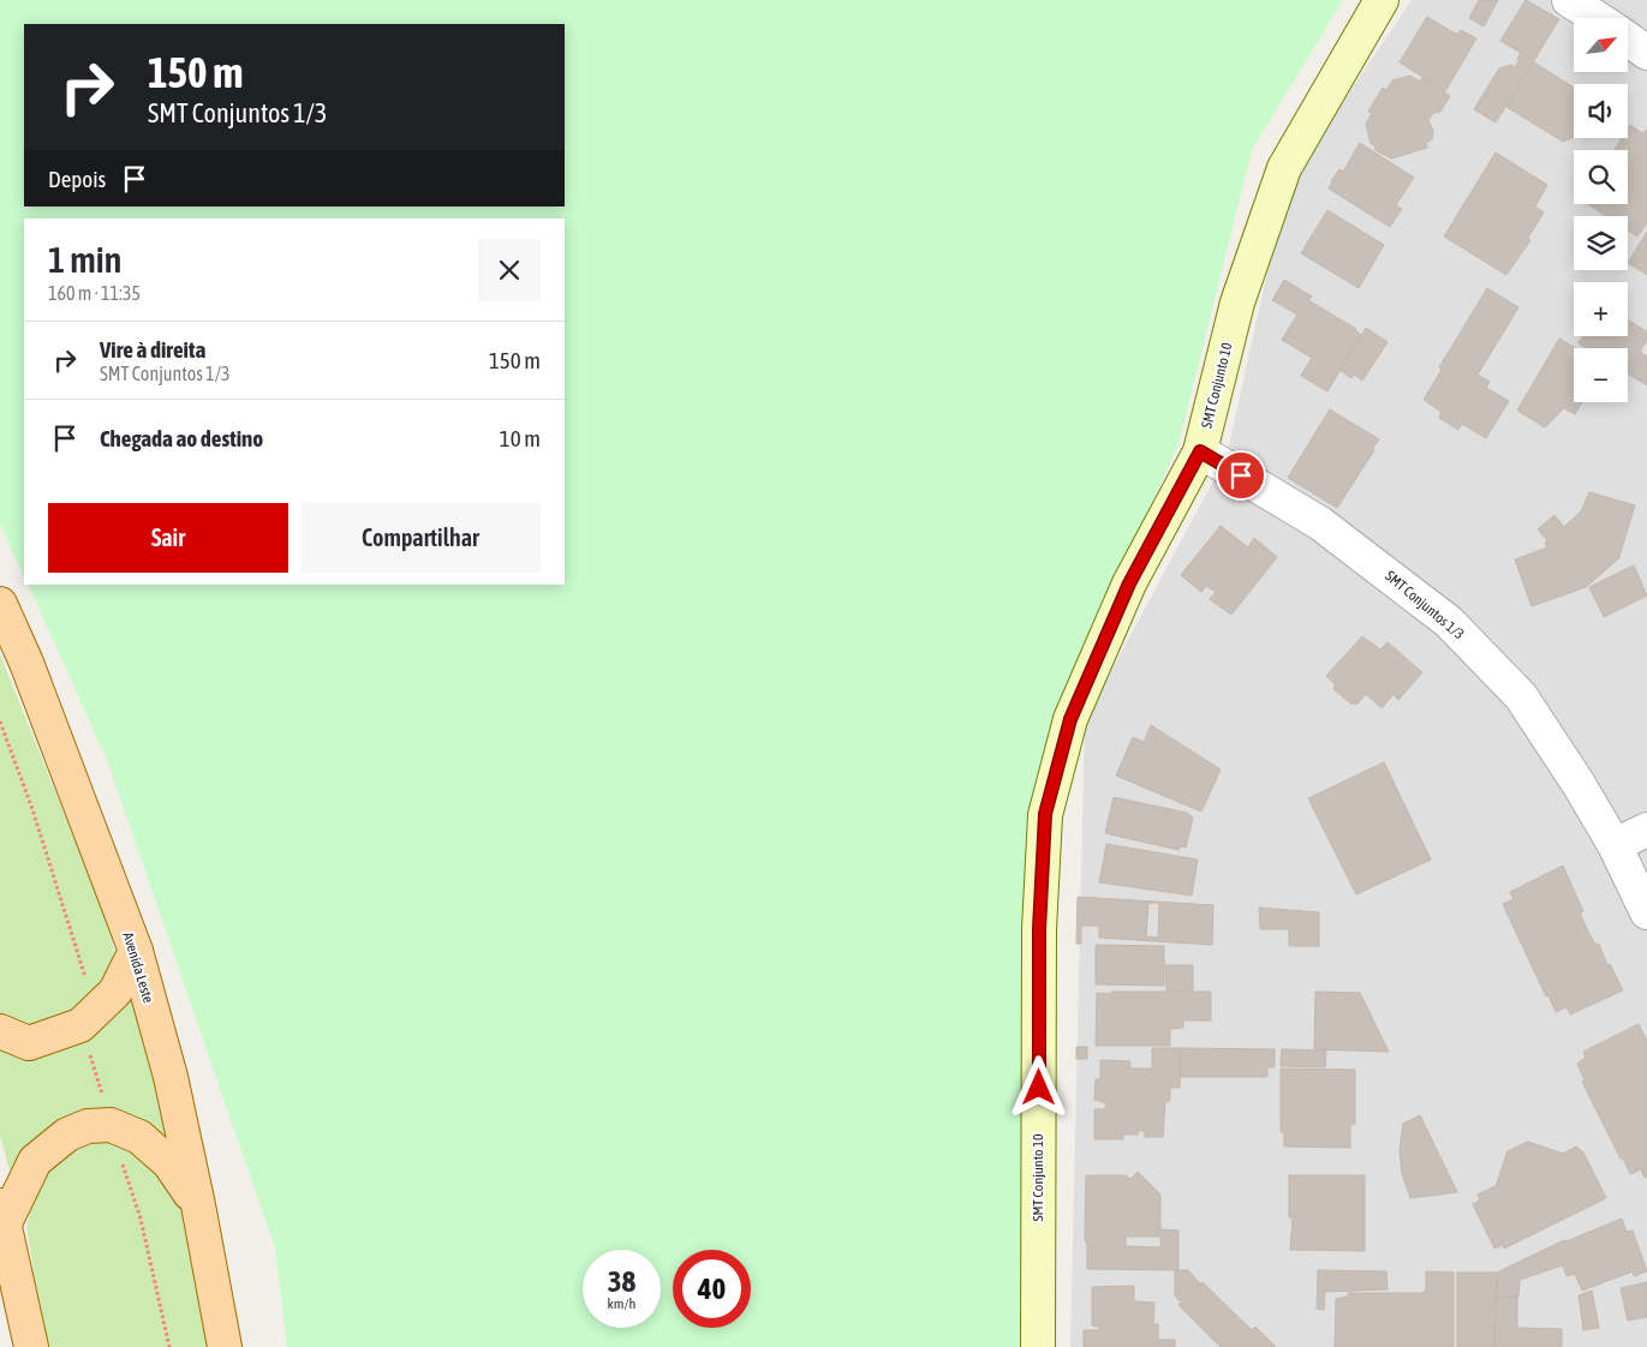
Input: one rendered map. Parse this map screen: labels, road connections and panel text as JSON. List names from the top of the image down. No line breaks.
{"streets":{"main road":["Avenida Leste"],"street":["SMT Conjunto 10","SMT Conjuntos 1/3"]},"crossings":[["SMT Conjunto 10","SMT Conjuntos 1/3"]],"north":"top right","page":{"map_buttons":["+","−"],"turn":["150 m","SMT Conjuntos 1/3"],"then":"Depois","heading":["1 min","160 m · 11:35"],"list":[{"name":"Vire à direita","note":"SMT Conjuntos 1/3","value":"150 m"},{"name":"Chegada ao destino","value":"10 m"}],"buttons":["Sair","Compartilhar"],"speed":"38 km/h","limit":"40"}}
